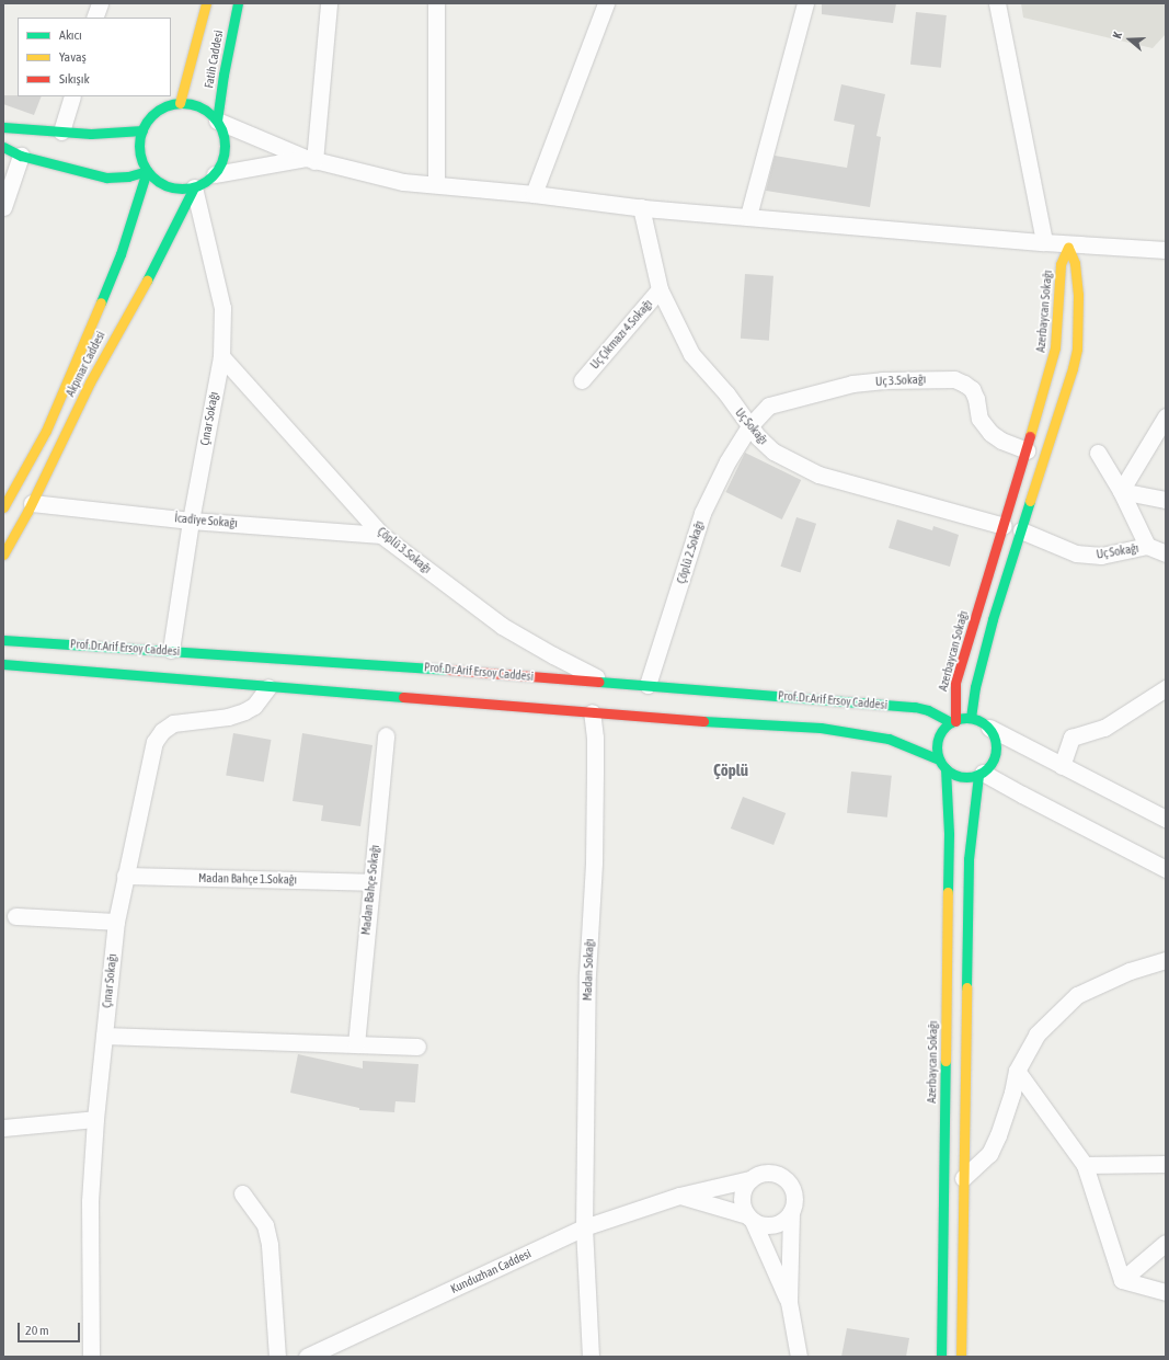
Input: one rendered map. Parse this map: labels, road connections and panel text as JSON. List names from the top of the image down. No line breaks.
{"streets":{"street":["Fatih Caddesi","Azerbaycan Sokağı","Uç Çıkmazı 4.Sokağı","Akpınar Caddesi","Uç 3.Sokağı","Çınar Sokağı","Uç Sokağı","İcadiye Sokağı","Çöplü 3.Sokağı","Çöplü 2.Sokağı","Prof.Dr.Arif Ersoy Caddesi","Madan Bahçe 1.Sokağı","Madan Bahçe Sokağı","Madan Sokağı","Kunduzhan Caddesi"]},"crossings":[["Fatih Caddesi","Akpınar Caddesi"],["Fatih Caddesi","Çınar Sokağı"],["Azerbaycan Sokağı","Uç 3.Sokağı"],["Azerbaycan Sokağı","Uç Sokağı"],["Azerbaycan Sokağı","Prof.Dr.Arif Ersoy Caddesi"],["Uç Çıkmazı 4.Sokağı","Uç Sokağı"],["Akpınar Caddesi","Çınar Sokağı"],["Akpınar Caddesi","İcadiye Sokağı"],["Uç 3.Sokağı","Uç Sokağı"],["Uç 3.Sokağı","Çöplü 2.Sokağı"],["Çınar Sokağı","İcadiye Sokağı"],["Çınar Sokağı","Çöplü 3.Sokağı"],["Çınar Sokağı","Prof.Dr.Arif Ersoy Caddesi"],["Çınar Sokağı","Madan Bahçe 1.Sokağı"],["Uç Sokağı","Çöplü 2.Sokağı"],["İcadiye Sokağı","Çöplü 3.Sokağı"],["Çöplü 3.Sokağı","Prof.Dr.Arif Ersoy Caddesi"],["Çöplü 2.Sokağı","Prof.Dr.Arif Ersoy Caddesi"],["Madan Bahçe 1.Sokağı","Madan Bahçe Sokağı"],["Madan Sokağı","Kunduzhan Caddesi"]],"districts":["Çöplü"],"legend":["Akıcı","Yavaş","Sıkışık"],"scale_bar":"20 m","north":"left"}
